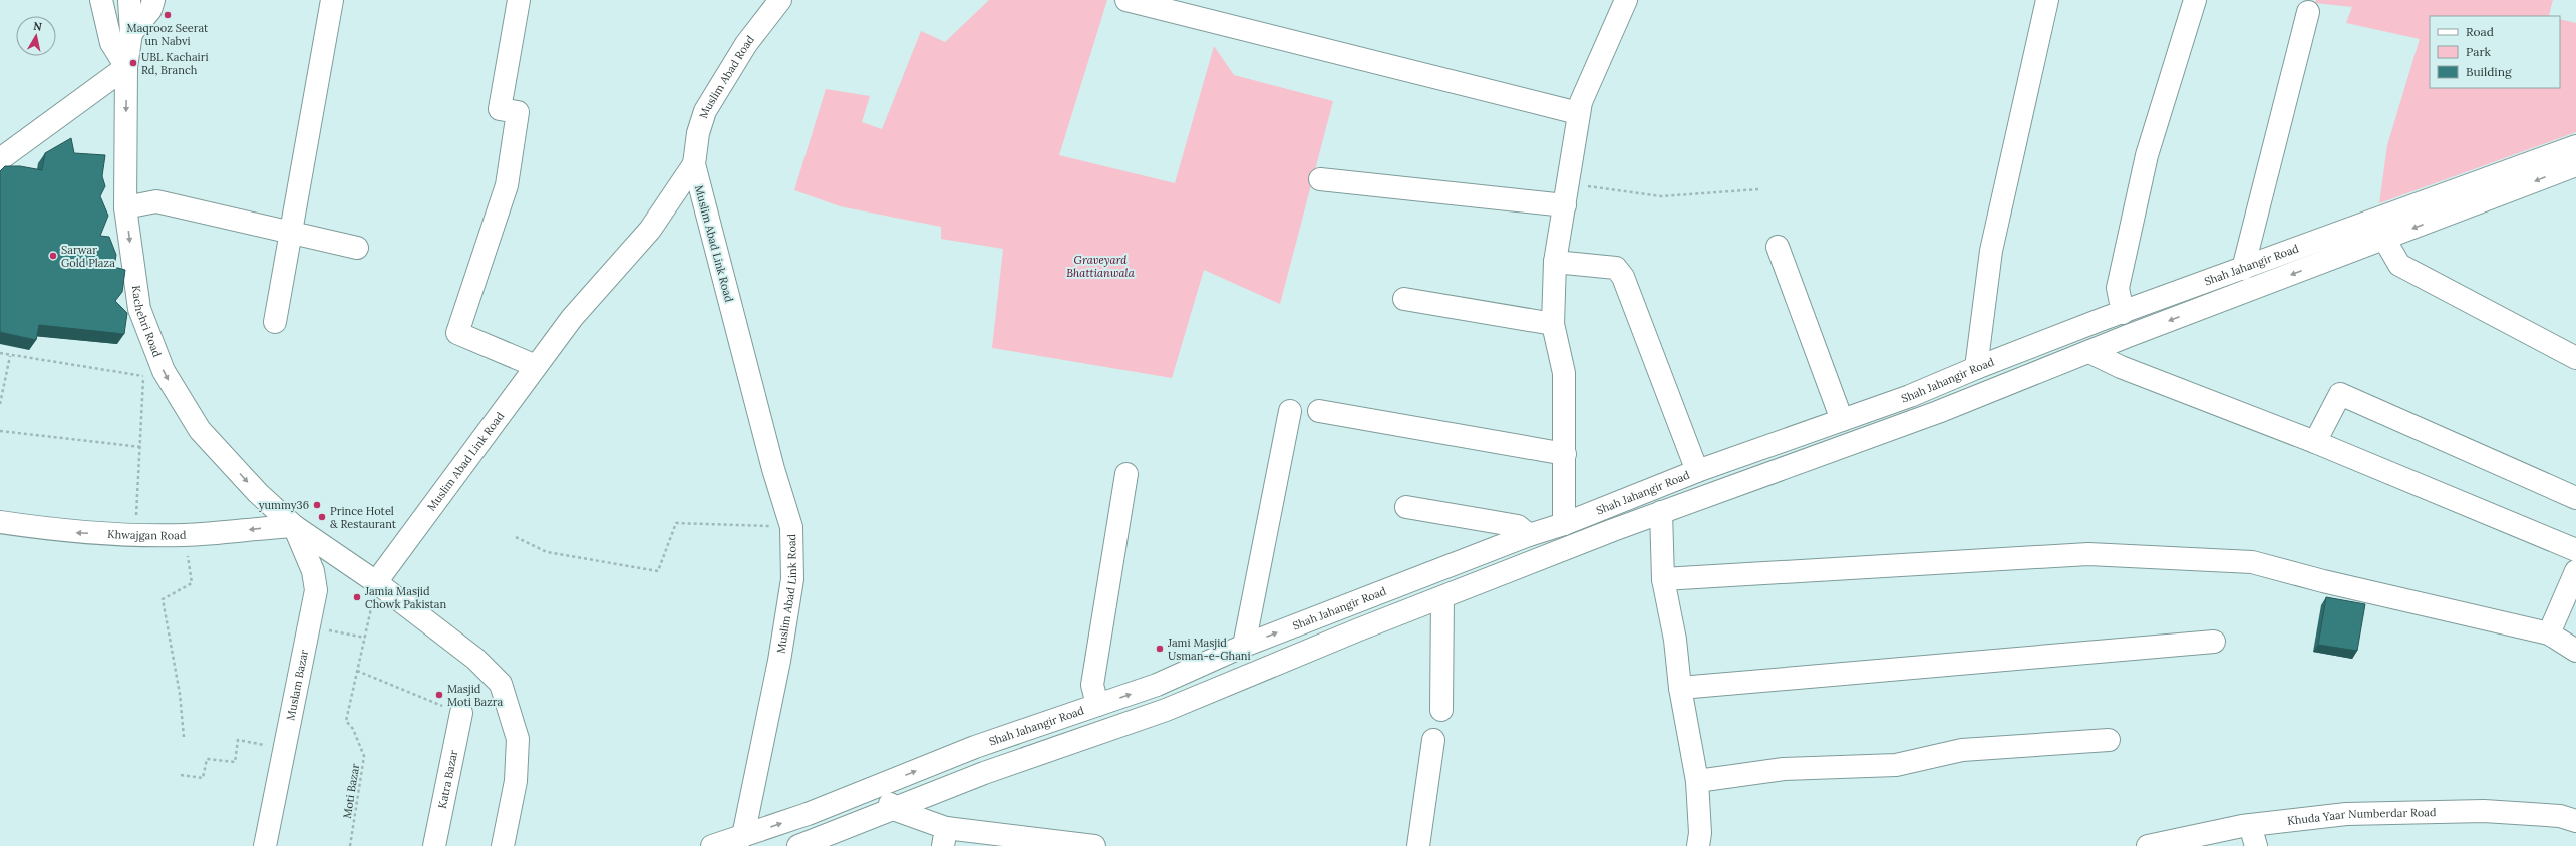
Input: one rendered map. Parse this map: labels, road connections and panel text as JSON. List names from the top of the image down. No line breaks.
{"streets":{"street":["Muslim Abad Road","Muslim Abad Link Road","Shah Jahangir Road","Kachehri Road","Khwajgan Road","Muslam Bazar","Katra Bazar","Khuda Yaar Numberdar Road"],"path":["Moti Bazar"]},"crossings":[["Muslim Abad Road","Muslim Abad Link Road"],["Muslim Abad Link Road","Shah Jahangir Road"],["Muslim Abad Link Road","Moti Bazar"],["Kachehri Road","Khwajgan Road"],["Kachehri Road","Muslam Bazar"],["Khwajgan Road","Muslam Bazar"]],"one_way":["Kachehri Road","Khwajgan Road"],"parks":["Graveyard Bhattianwala"],"places":["Maqrooz Seerat un Nabvi","UBL Kachairi Rd, Branch","Sarwar Gold Plaza","yummy36","Prince Hotel & Restaurant","Jamia Masjid Chowk Pakistan","Jami Masjid Usman-e-Ghani","Masjid Moti Bazra"],"legend":["Road","Park","Building"],"north":"top"}
